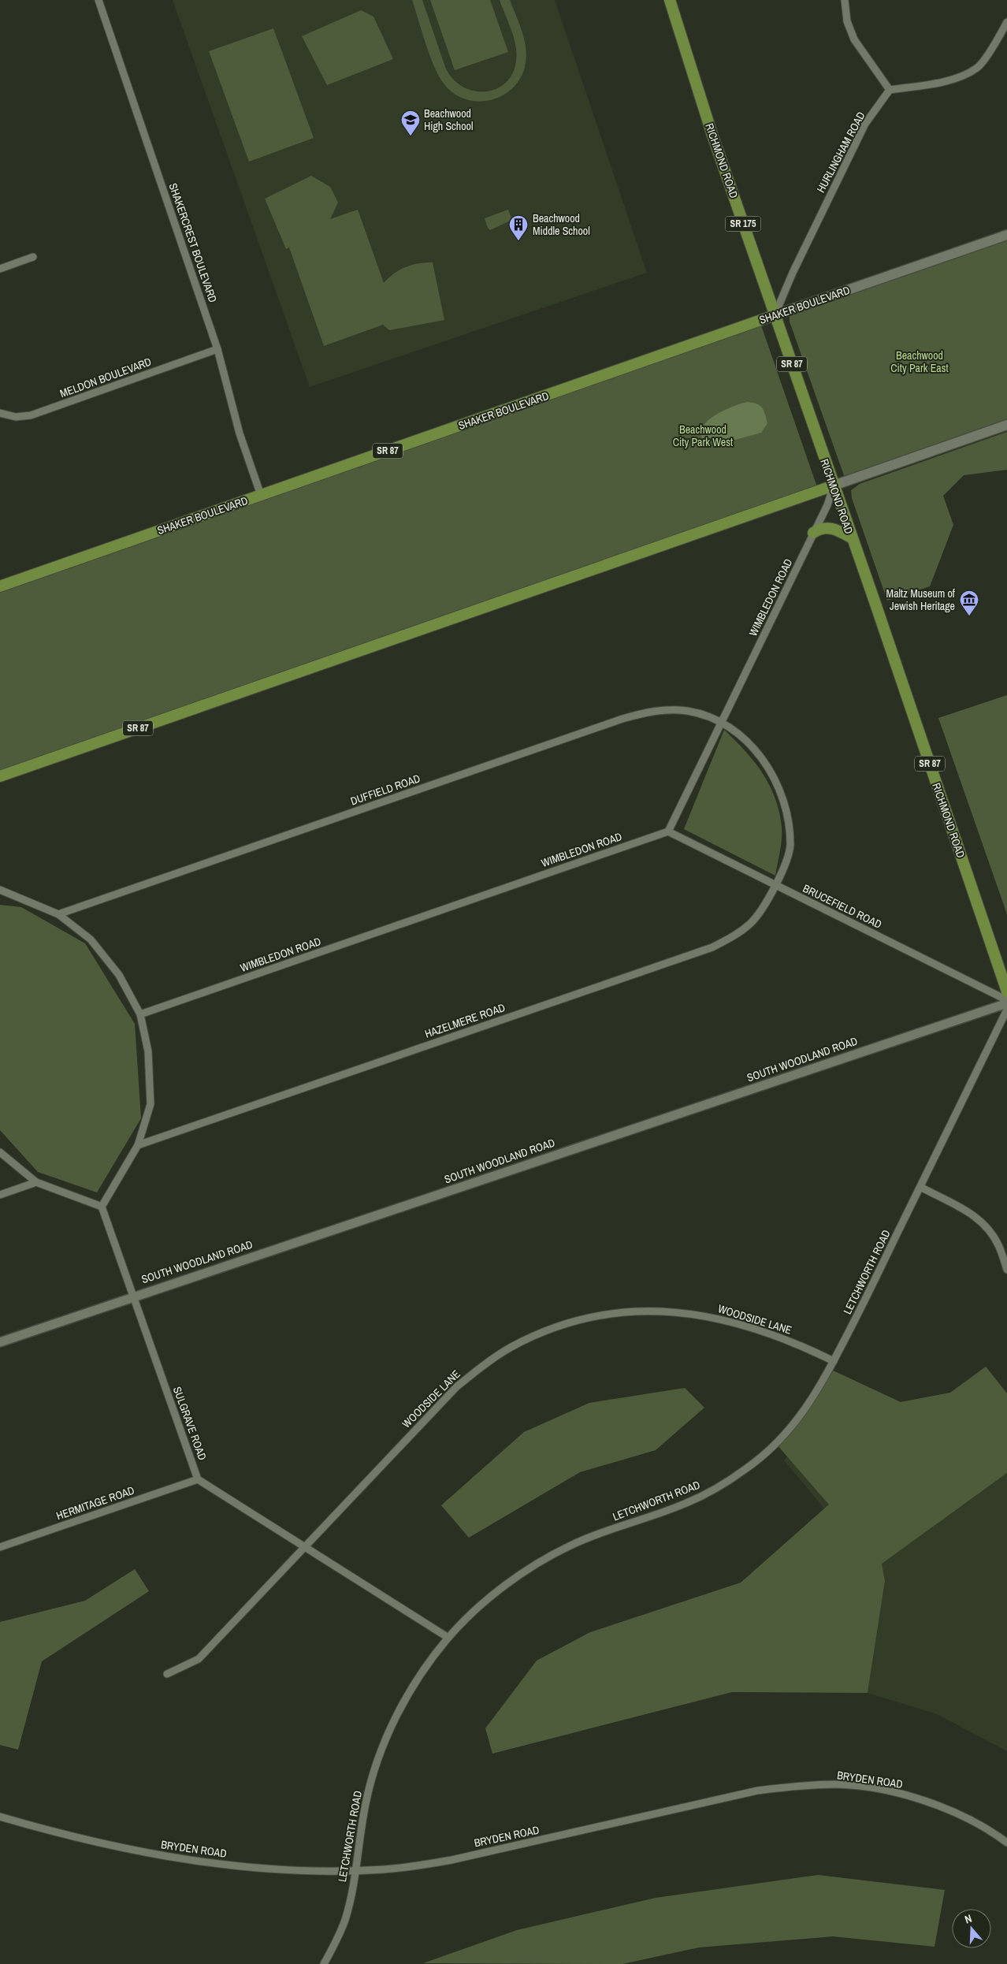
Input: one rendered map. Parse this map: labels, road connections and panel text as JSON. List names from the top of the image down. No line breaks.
{"streets":{"main road":["RICHMOND ROAD","SR 175","SHAKER BOULEVARD","SR 87"],"street":["HURLINGHAM ROAD","SHAKERCREST BOULEVARD","MELDON BOULEVARD","WIMBLEDON ROAD","DUFFIELD ROAD","BRUCEFIELD ROAD","HAZELMERE ROAD","SOUTH WOODLAND ROAD","LETCHWORTH ROAD","WOODSIDE LANE","SULGRAVE ROAD","HERMITAGE ROAD","BRYDEN ROAD"]},"crossings":[["HURLINGHAM ROAD","RICHMOND ROAD"],["HURLINGHAM ROAD","SHAKER BOULEVARD"],["RICHMOND ROAD","SHAKER BOULEVARD"],["RICHMOND ROAD","SR 87"],["RICHMOND ROAD","WIMBLEDON ROAD"],["SHAKERCREST BOULEVARD","SHAKER BOULEVARD"],["SHAKERCREST BOULEVARD","MELDON BOULEVARD"],["SR 87","WIMBLEDON ROAD"],["WIMBLEDON ROAD","DUFFIELD ROAD"],["WIMBLEDON ROAD","BRUCEFIELD ROAD"],["DUFFIELD ROAD","BRUCEFIELD ROAD"],["DUFFIELD ROAD","HAZELMERE ROAD"],["BRUCEFIELD ROAD","HAZELMERE ROAD"],["BRUCEFIELD ROAD","SOUTH WOODLAND ROAD"],["SOUTH WOODLAND ROAD","SULGRAVE ROAD"],["LETCHWORTH ROAD","WOODSIDE LANE"],["LETCHWORTH ROAD","BRYDEN ROAD"],["SULGRAVE ROAD","HERMITAGE ROAD"]],"parks":["Beachwood City Park East","Beachwood City Park West"],"places":{"school or university":["Beachwood High School"],"building":["Beachwood Middle School"],"museum":["Maltz Museum of Jewish Heritage"]},"north":"top"}
